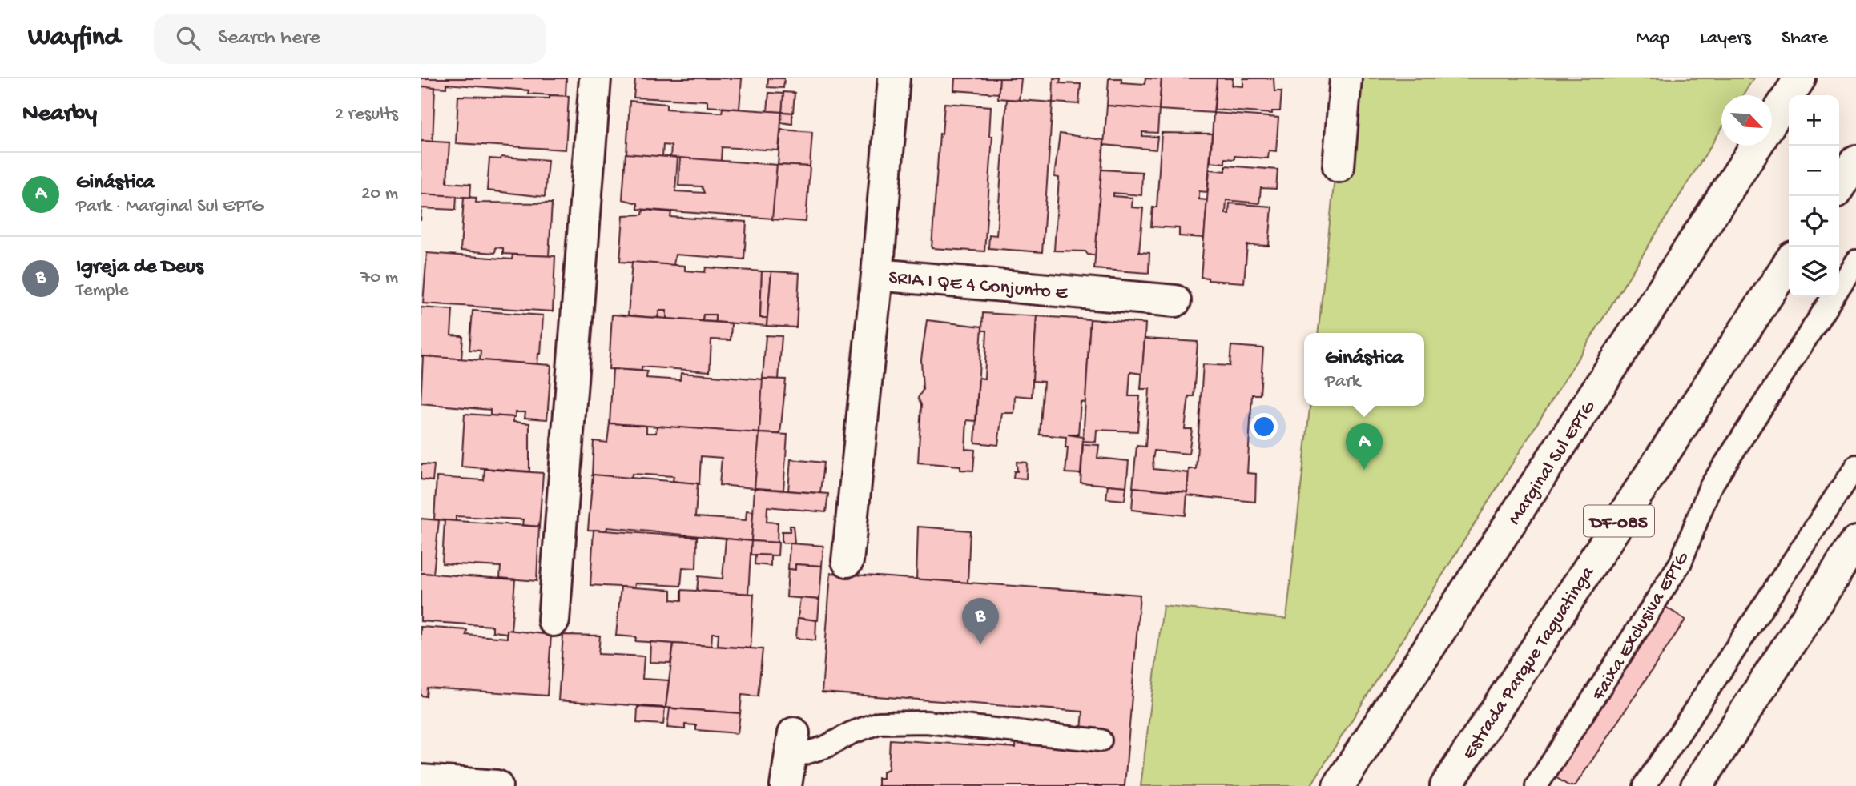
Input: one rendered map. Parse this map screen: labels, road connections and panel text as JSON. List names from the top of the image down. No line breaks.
{"streets":{"main road":["SRIA I QE 4 Conjunto E","Marginal Sul EPTG","DF-085","Estrada Parque Taguatinga"],"lane":["Faixa Exclusiva EPTG"]},"north":"bottom right","page":{"header":"Wayfind","search":"Search here","nav":["Map","Layers","Share"],"heading":["Nearby","2 results"],"map_buttons":["+","−"],"list":[{"mark":"A","name":"Ginástica","note":"Park · Marginal Sul EPTG","value":"20 m"},{"mark":"B","name":"Igreja de Deus","note":"Temple","value":"70 m"}],"popup":["Ginástica","Park"],"pins":["A","B"]}}
